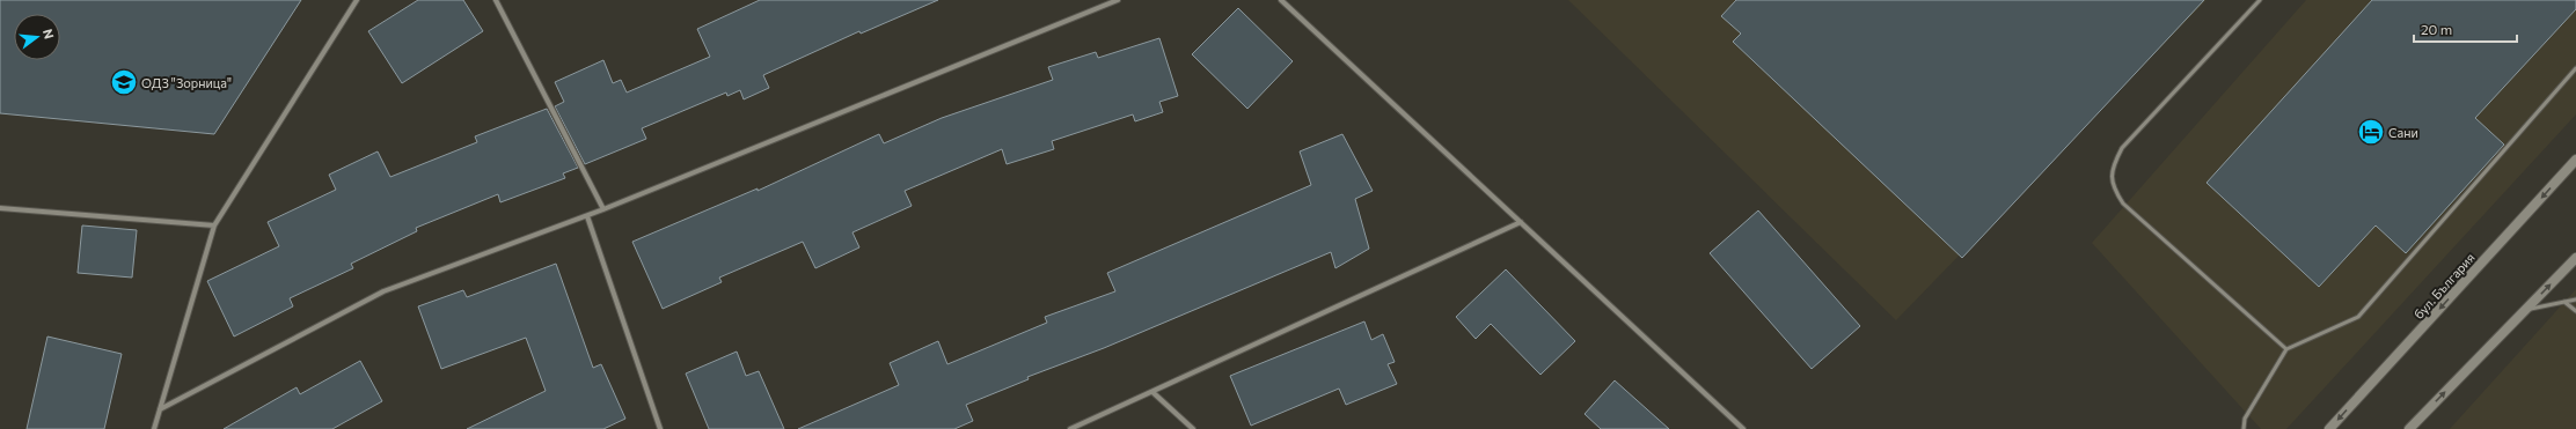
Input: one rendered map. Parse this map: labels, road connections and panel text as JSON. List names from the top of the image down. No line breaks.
{"streets":{"main road":["бул. България"]},"places":{"school or university":["ОДЗ \"Зорница\""],"hotel":["Сани"]},"scale_bar":"20 m","north":"right"}
